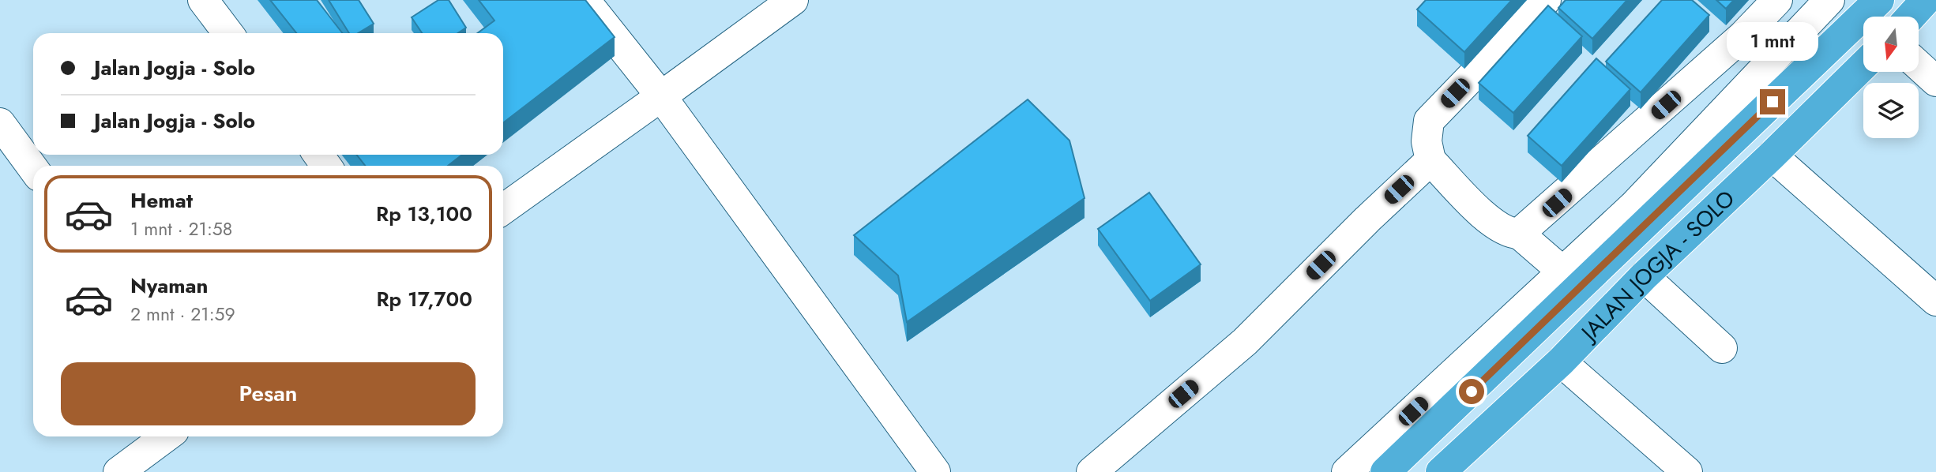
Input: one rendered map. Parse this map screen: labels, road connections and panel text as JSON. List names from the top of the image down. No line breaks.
{"streets":{"highway":["JALAN JOGJA - SOLO"]},"north":"bottom","page":{"bubble":"1 mnt","banner":["Jalan Jogja - Solo","Jalan Jogja - Solo"],"list":[{"name":"Hemat","note":"1 mnt · 21:58","value":"Rp 13,100"},{"name":"Nyaman","note":"2 mnt · 21:59","value":"Rp 17,700"}],"buttons":"Pesan"}}
